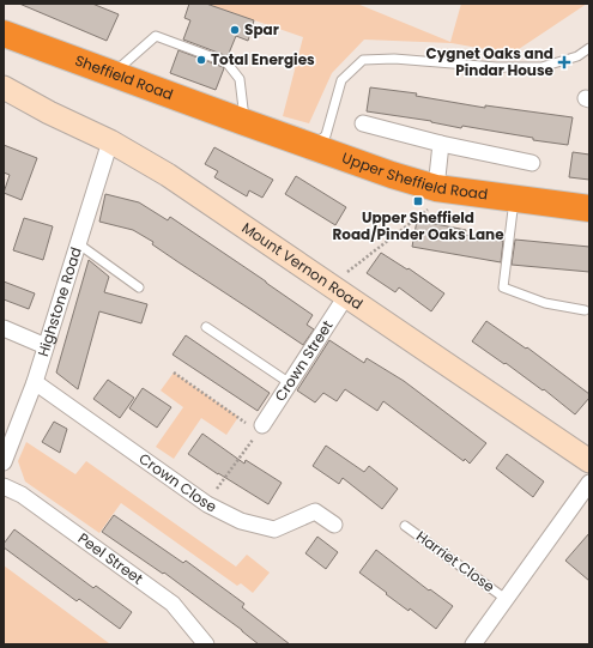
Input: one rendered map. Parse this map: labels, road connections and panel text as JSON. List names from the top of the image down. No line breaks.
{"streets":{"highway":["Sheffield Road","Upper Sheffield Road"],"street":["Mount Vernon Road","Highstone Road","Crown Street","Crown Close","Peel Street"],"lane":["Harriet Close"]},"crossings":[["Sheffield Road","Upper Sheffield Road"],["Mount Vernon Road","Highstone Road"],["Mount Vernon Road","Crown Street"],["Highstone Road","Crown Close"]],"places":{"other":["Spar","Total Energies"],"health":["Cygnet Oaks and Pindar House"],"transit":["Upper Sheffield Road/Pinder Oaks Lane"]}}
